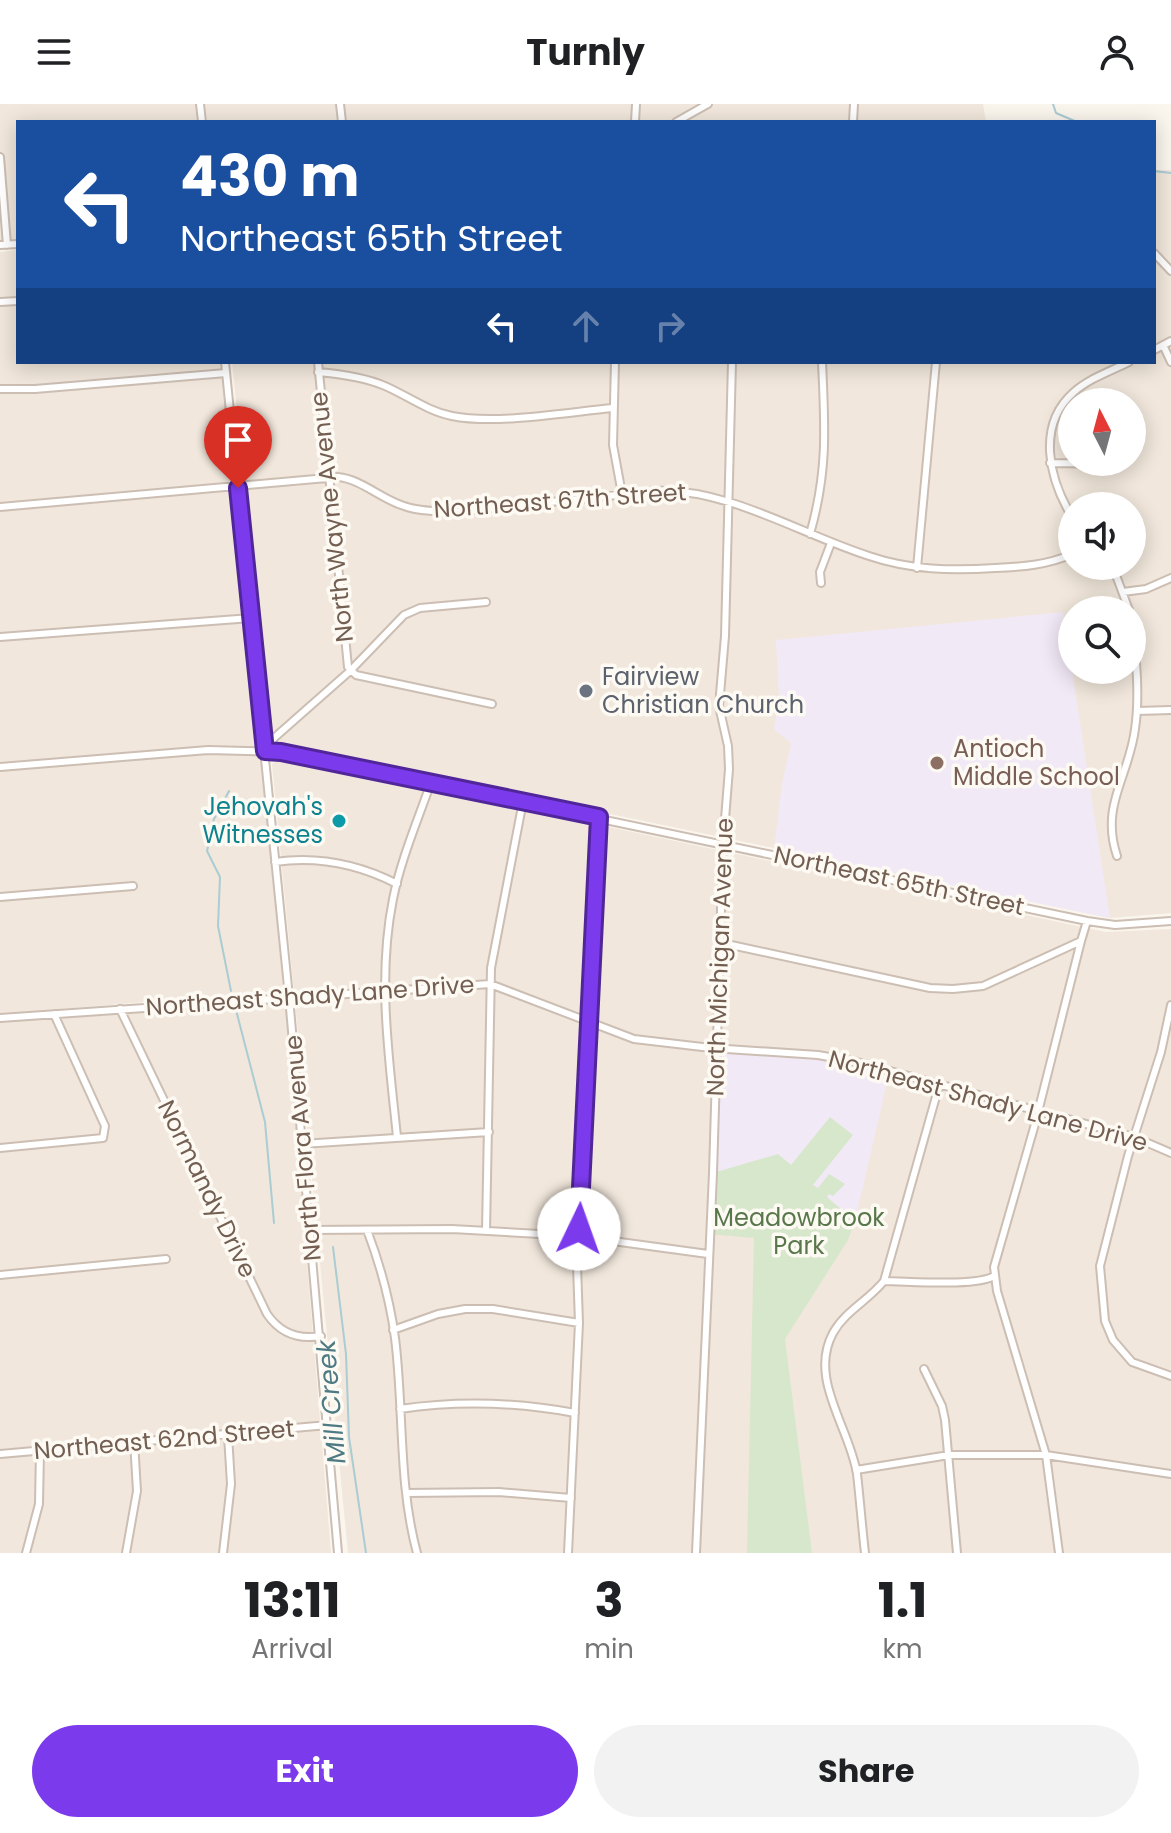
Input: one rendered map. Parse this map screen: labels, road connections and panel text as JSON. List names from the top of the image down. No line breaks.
{"streets":{"street":["Northeast 67th Street","North Wayne Avenue","Northeast 65th Street","North Michigan Avenue","Northeast Shady Lane Drive","North Flora Avenue","Normandy Drive","Northeast 62nd Street"]},"crossings":[["Northeast 67th Street","North Wayne Avenue"],["Northeast 67th Street","North Michigan Avenue"],["Northeast 67th Street","North Flora Avenue"],["Northeast 65th Street","North Michigan Avenue"],["Northeast 65th Street","North Flora Avenue"],["North Michigan Avenue","Northeast Shady Lane Drive"],["Northeast Shady Lane Drive","North Flora Avenue"],["Northeast Shady Lane Drive","Normandy Drive"],["North Flora Avenue","Normandy Drive"],["North Flora Avenue","Northeast 62nd Street"]],"water":["Mill Creek"],"parks":["Meadowbrook Park"],"places":["Fairview Christian Church","Antioch Middle School","Jehovah's Witnesses"],"north":"top","page":{"header":"Turnly","turn":["430 m","Northeast 65th Street"],"eta":["13:11","Arrival","3","min","1.1","km"],"buttons":["Exit","Share"]}}
